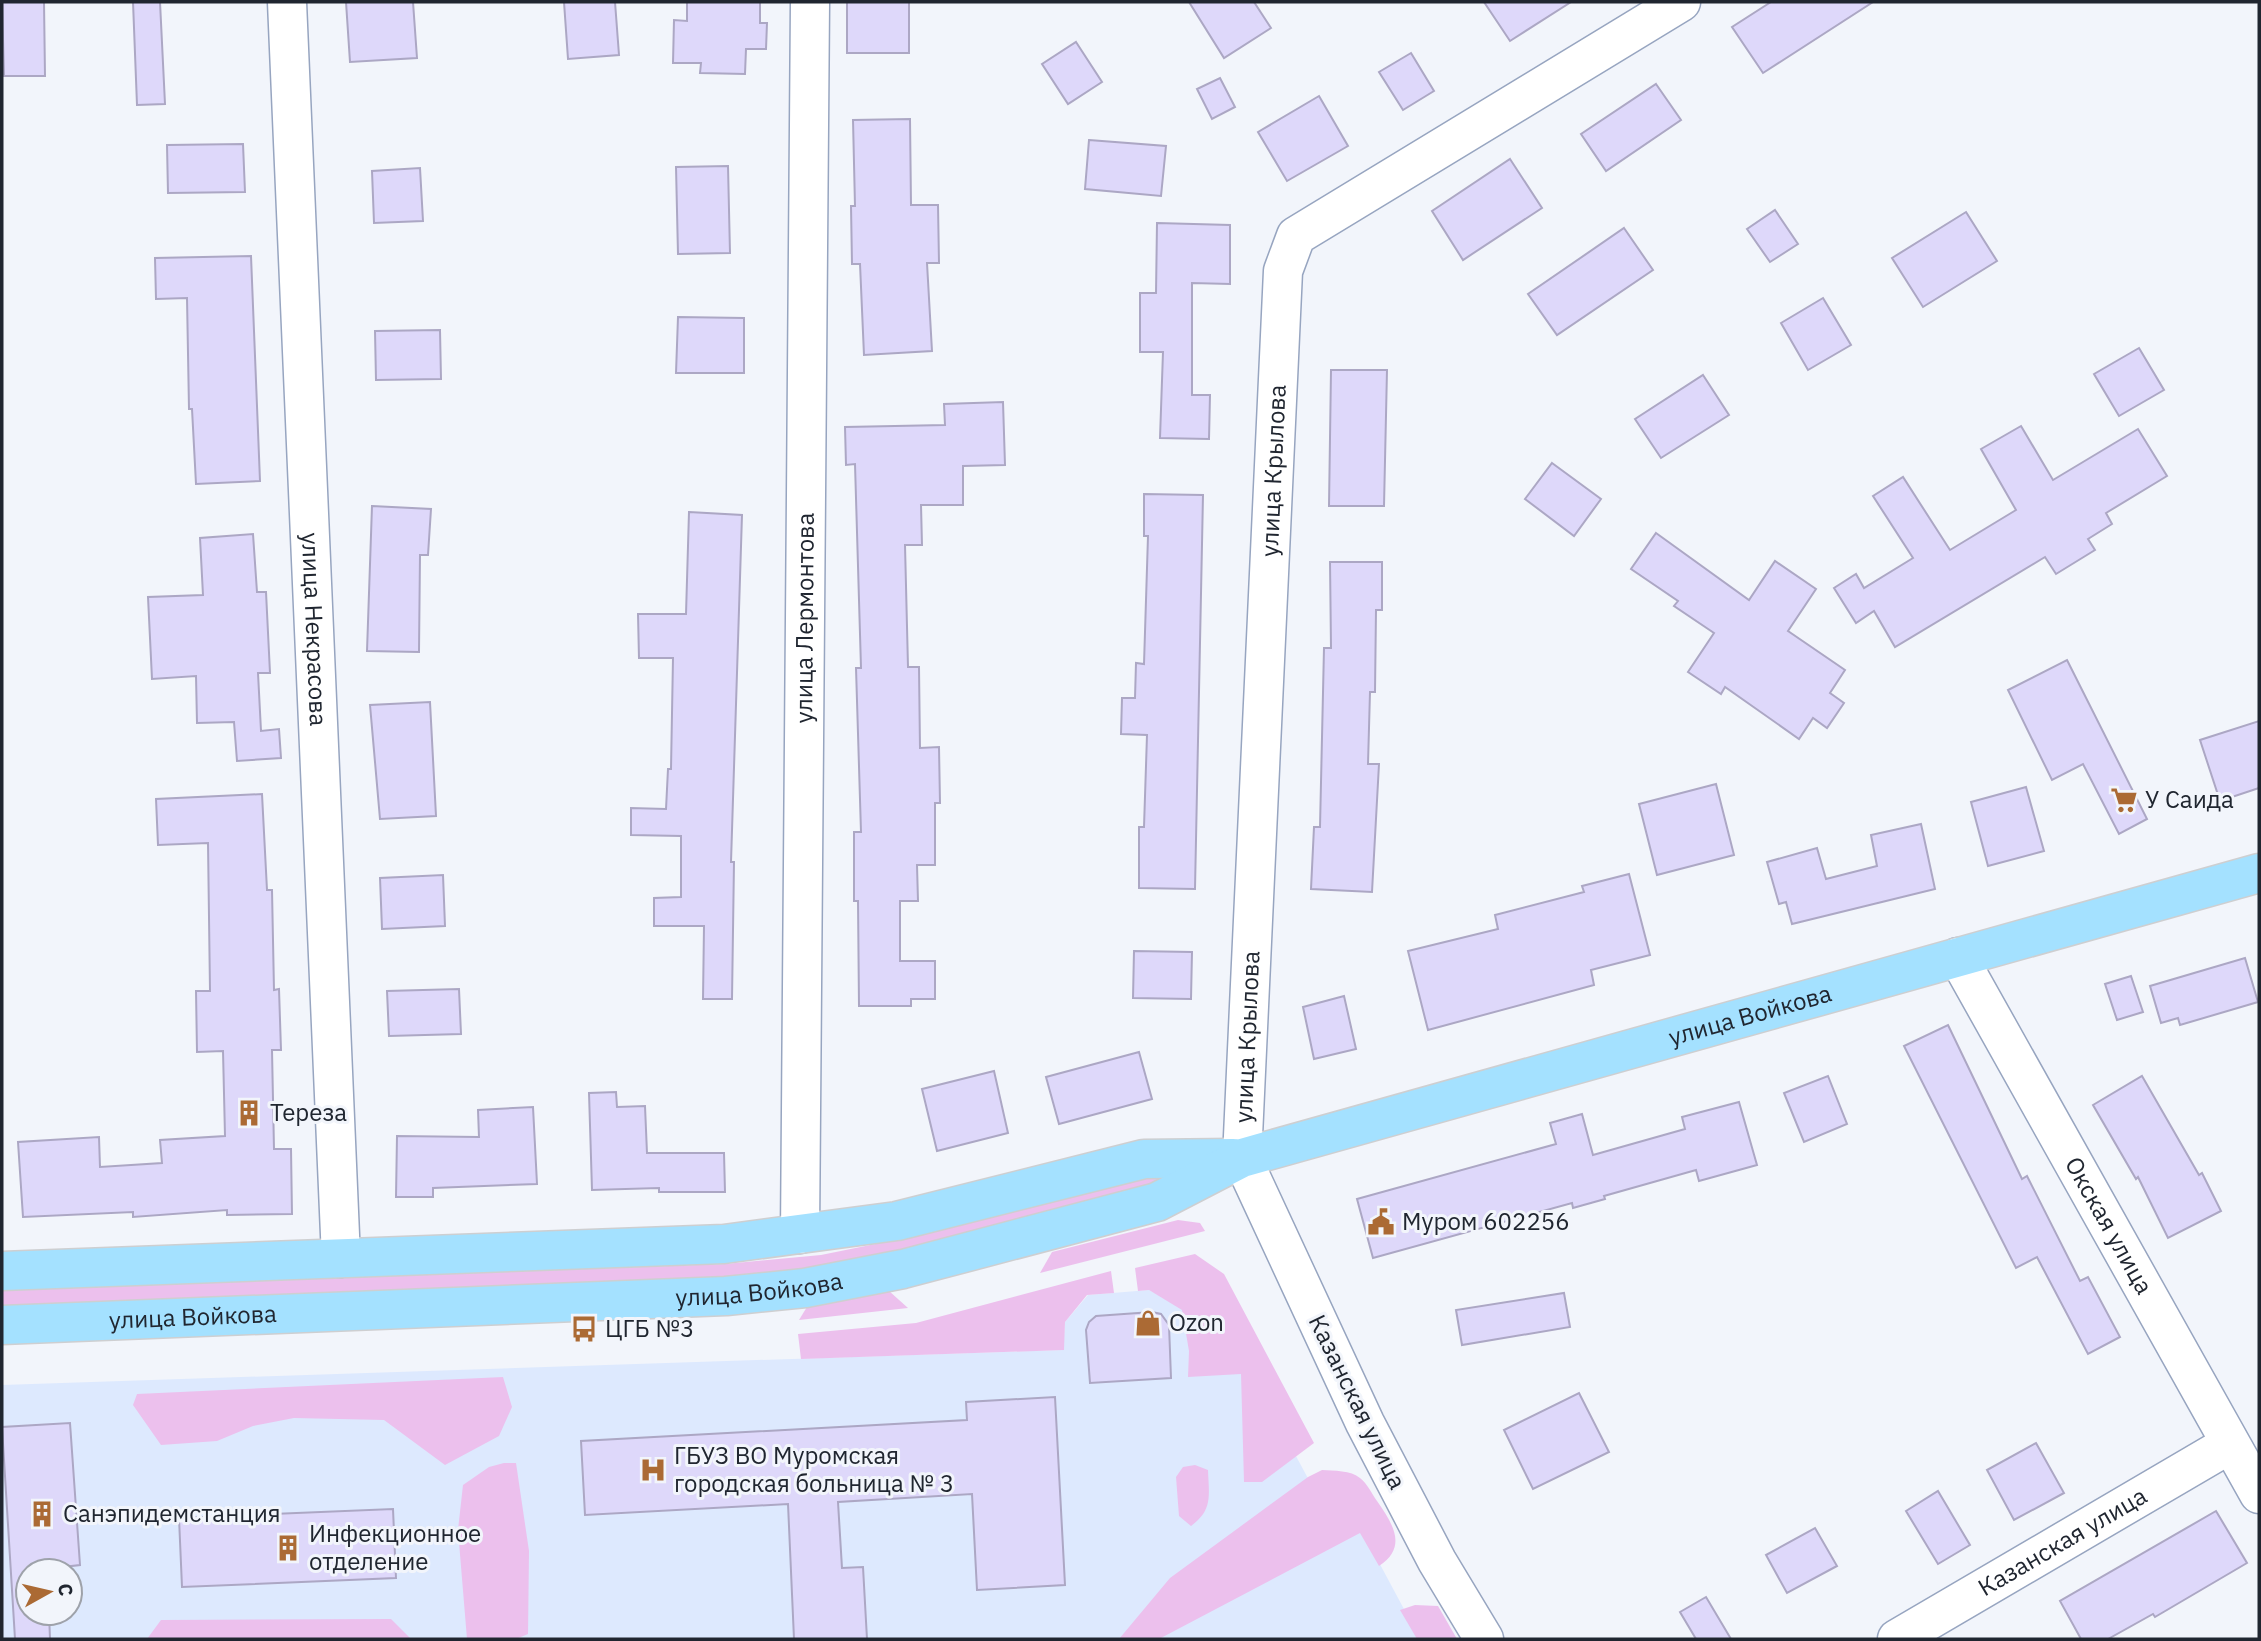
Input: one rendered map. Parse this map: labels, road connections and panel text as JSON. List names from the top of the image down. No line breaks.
{"streets":{"main road":["улица Войкова"],"street":["улица Крылова","улица Лермонтова","улица Некрасова","Окская улица","Казанская улица"]},"crossings":[["улица Крылова","улица Войкова"],["улица Крылова","Казанская улица"],["улица Лермонтова","улица Войкова"],["улица Некрасова","улица Войкова"],["улица Войкова","Окская улица"],["улица Войкова","Казанская улица"],["Окская улица","Казанская улица"]],"places":{"supermarket":["У Саида"],"building":["Тереза","Cанэпидемстанция","Инфекционное отделение"],"public building":["Муром 602256"],"shop":["Ozon"],"bus stop":["ЦГБ №3"],"hospital":["ГБУЗ ВО Муромская городская больница № 3"]},"north":"right"}
